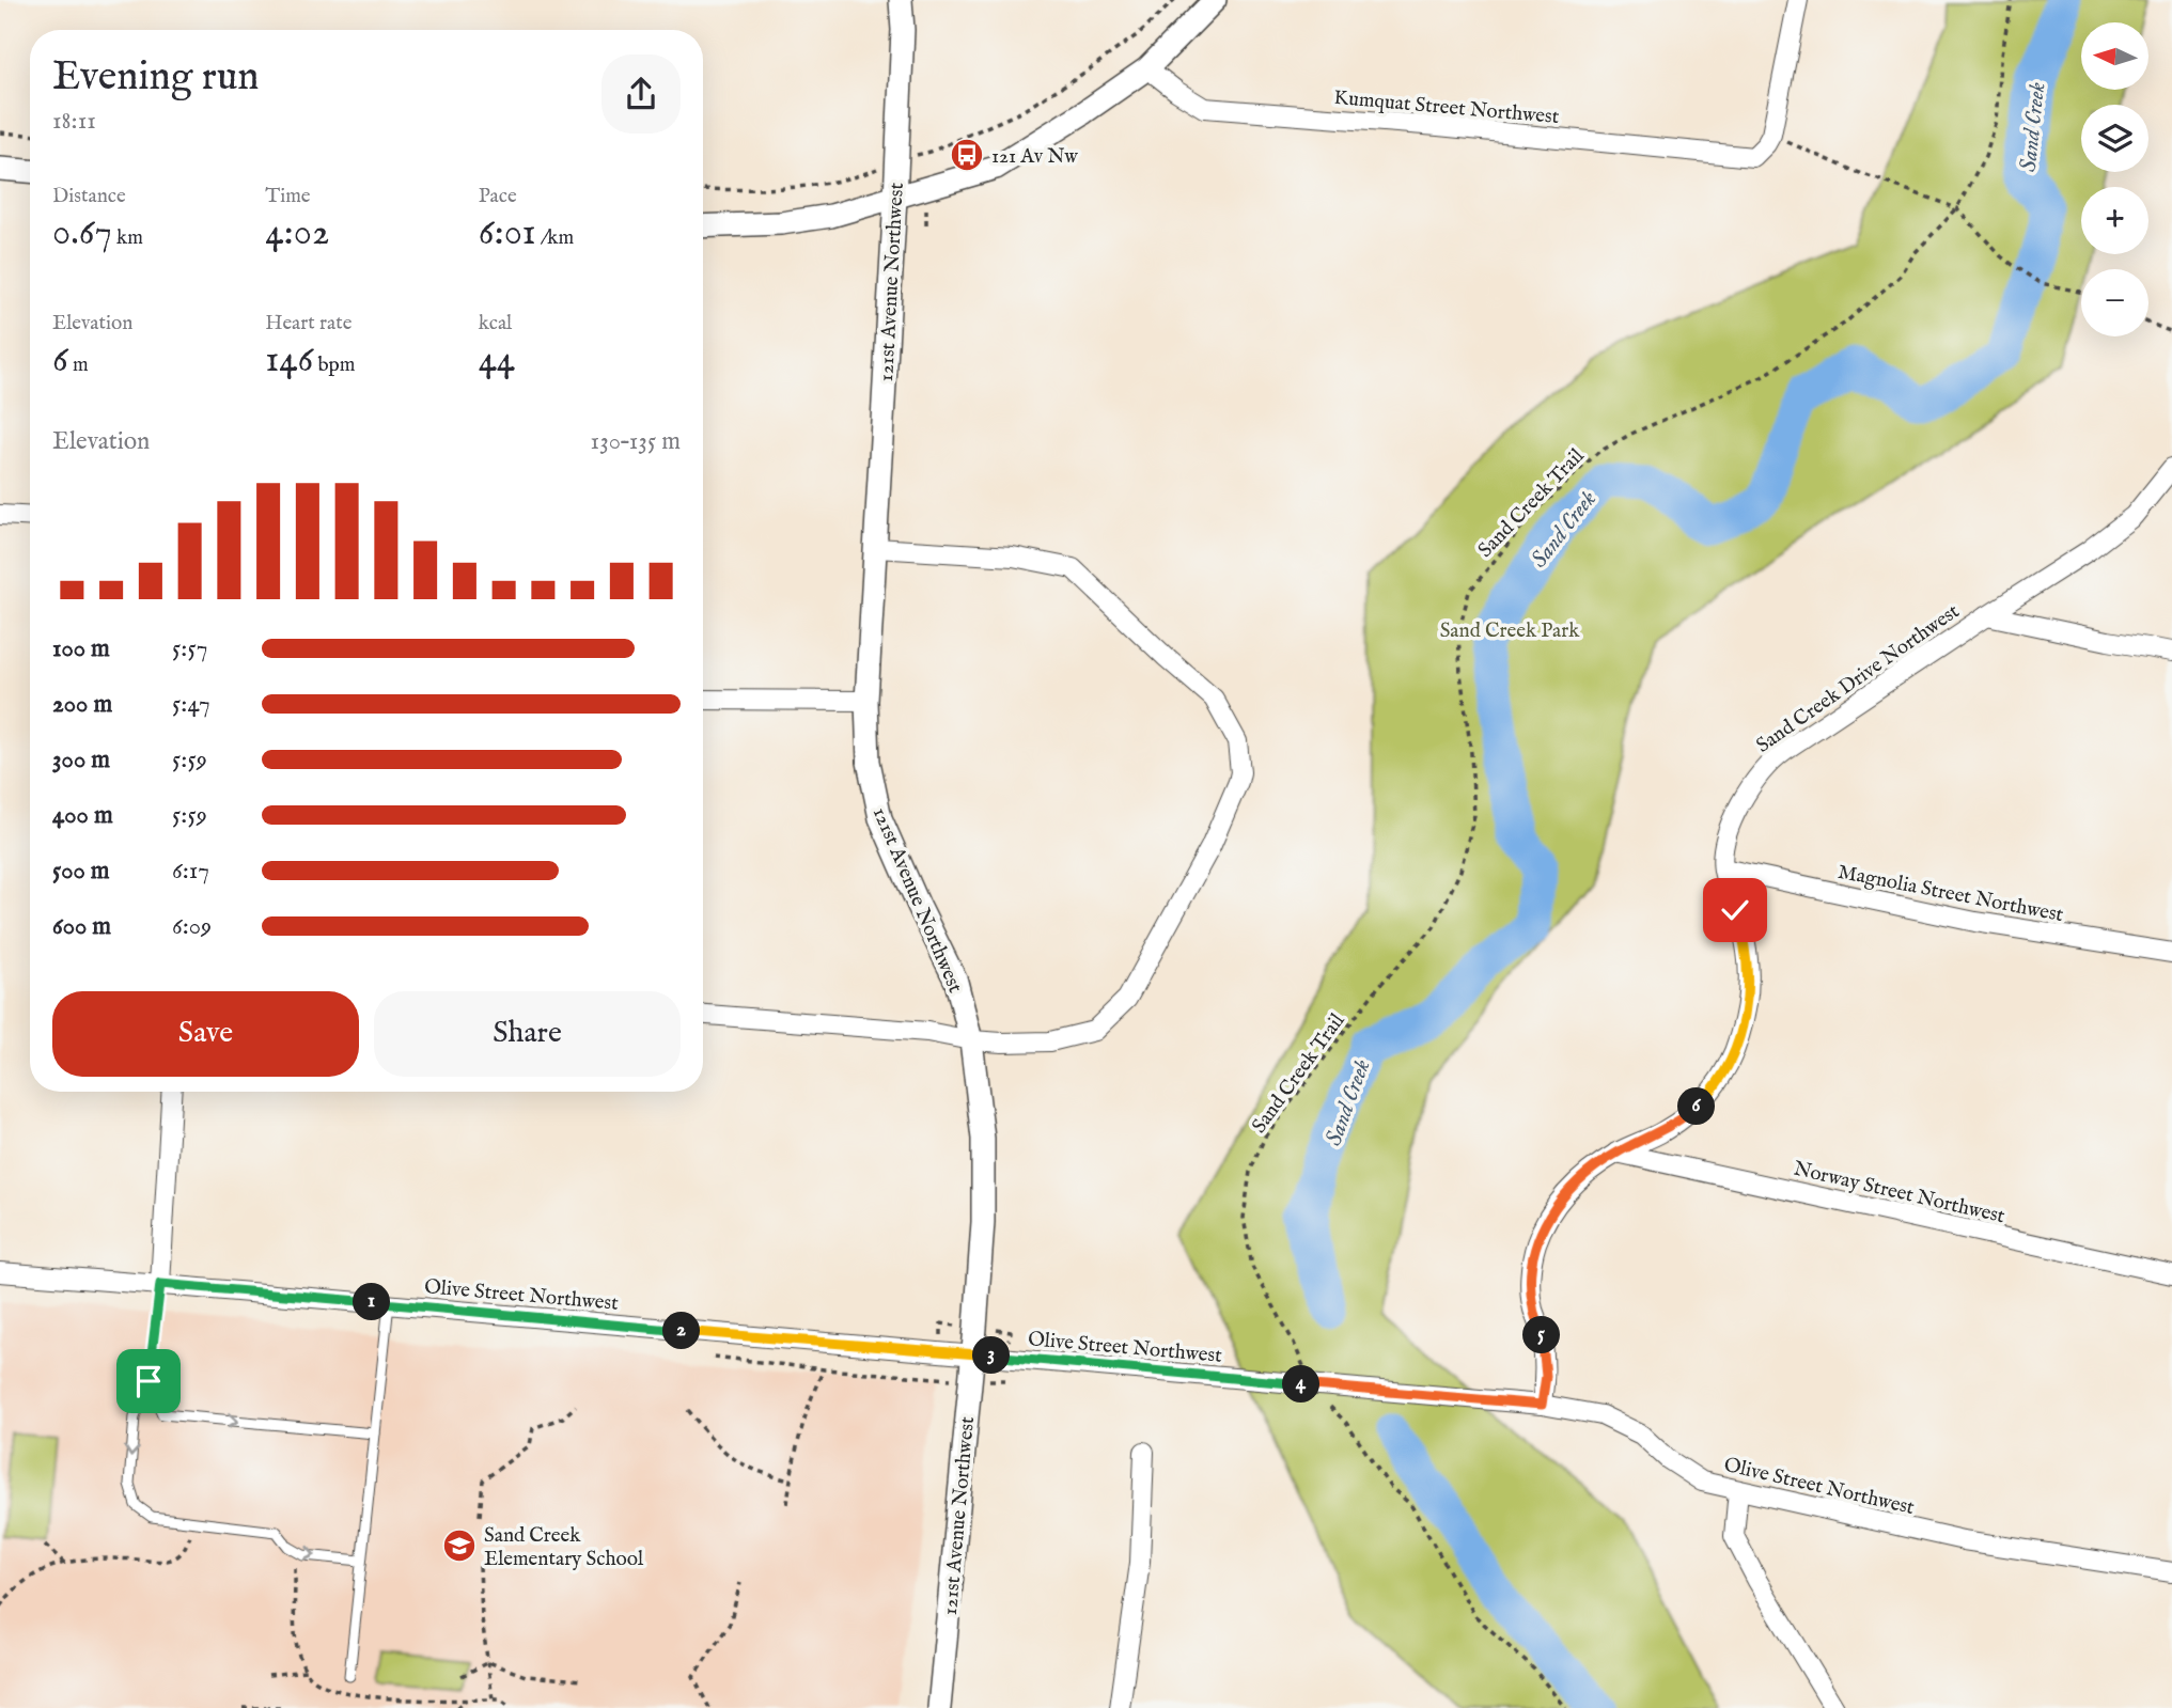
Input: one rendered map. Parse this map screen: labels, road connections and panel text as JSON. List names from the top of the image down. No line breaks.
{"streets":{"street":["Kumquat Street Northwest","121st Avenue Northwest","Sand Creek Drive Northwest","Magnolia Street Northwest","Norway Street Northwest","Olive Street Northwest"],"path":["Sand Creek Trail"]},"crossings":[["121st Avenue Northwest","Olive Street Northwest"],["Sand Creek Drive Northwest","Magnolia Street Northwest"],["Sand Creek Drive Northwest","Norway Street Northwest"],["Sand Creek Drive Northwest","Olive Street Northwest"]],"water":["Sand Creek"],"parks":["Sand Creek Park"],"places":{"bus stop":["121 Av Nw"],"school or university":["Sand Creek Elementary School"]},"north":"left","page":{"map_buttons":["+","−"],"heading":["Evening run","18:11"],"stats":[["Distance","0.67 km"],["Time","4:02"],["Pace","6:01 /km"],["Elevation","6 m"],["Heart rate","146 bpm"],["kcal","44"]],"chart":["Elevation","130–135 m"],"list":[{"name":"100 m","note":"5:57"},{"name":"200 m","note":"5:47"},{"name":"300 m","note":"5:59"},{"name":"400 m","note":"5:59"},{"name":"500 m","note":"6:17"},{"name":"600 m","note":"6:09"}],"buttons":["Save","Share"],"pins":["6","1","2","5","3","4"]}}
